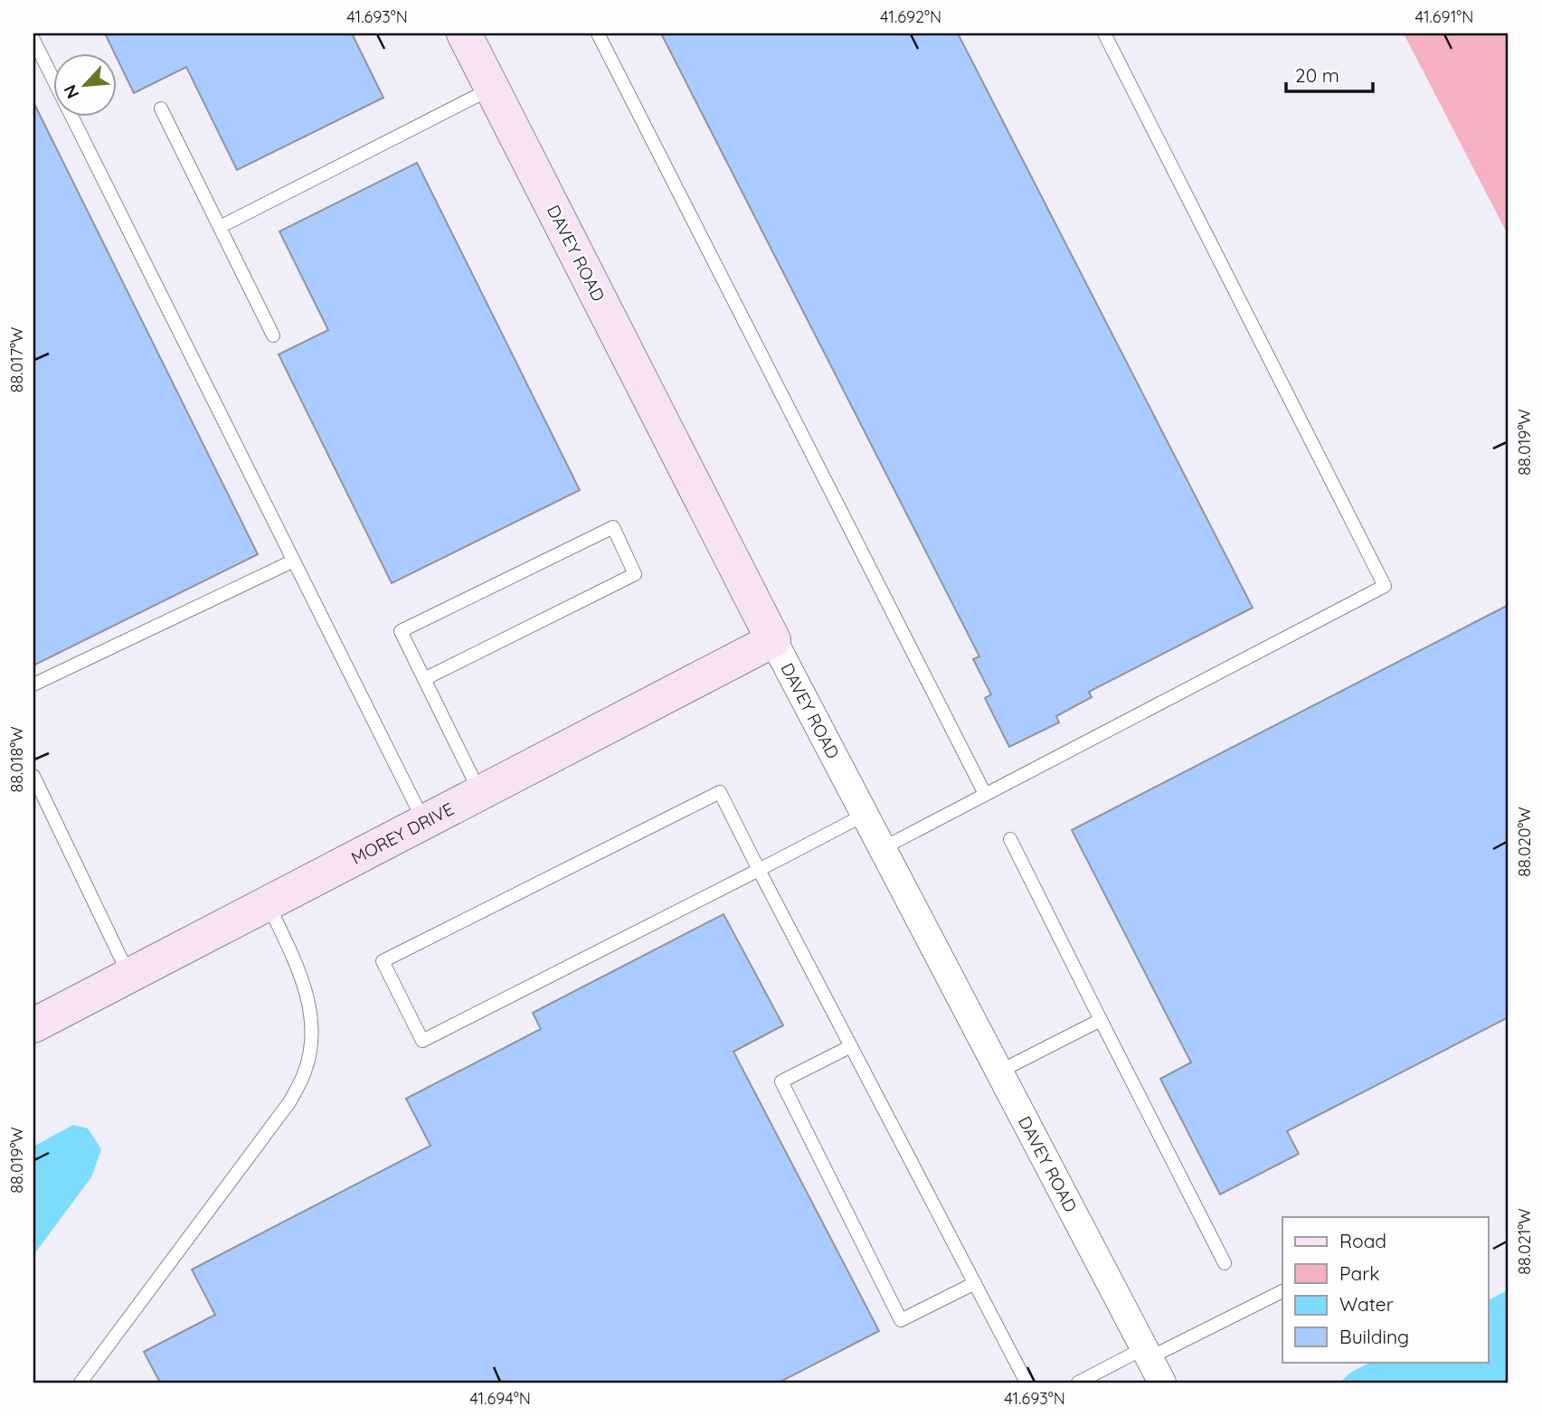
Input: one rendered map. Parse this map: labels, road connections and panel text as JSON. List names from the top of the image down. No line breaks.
{"streets":{"street":["DAVEY ROAD","MOREY DRIVE"]},"crossings":[["DAVEY ROAD","MOREY DRIVE"]],"legend":["Road","Park","Water","Building"],"scale_bar":"20 m","north":"bottom left","coordinates":["41.693°N","41.692°N","41.691°N","88.017°W","88.019°W","88.018°W","88.020°W","88.021°W","41.694°N"]}
